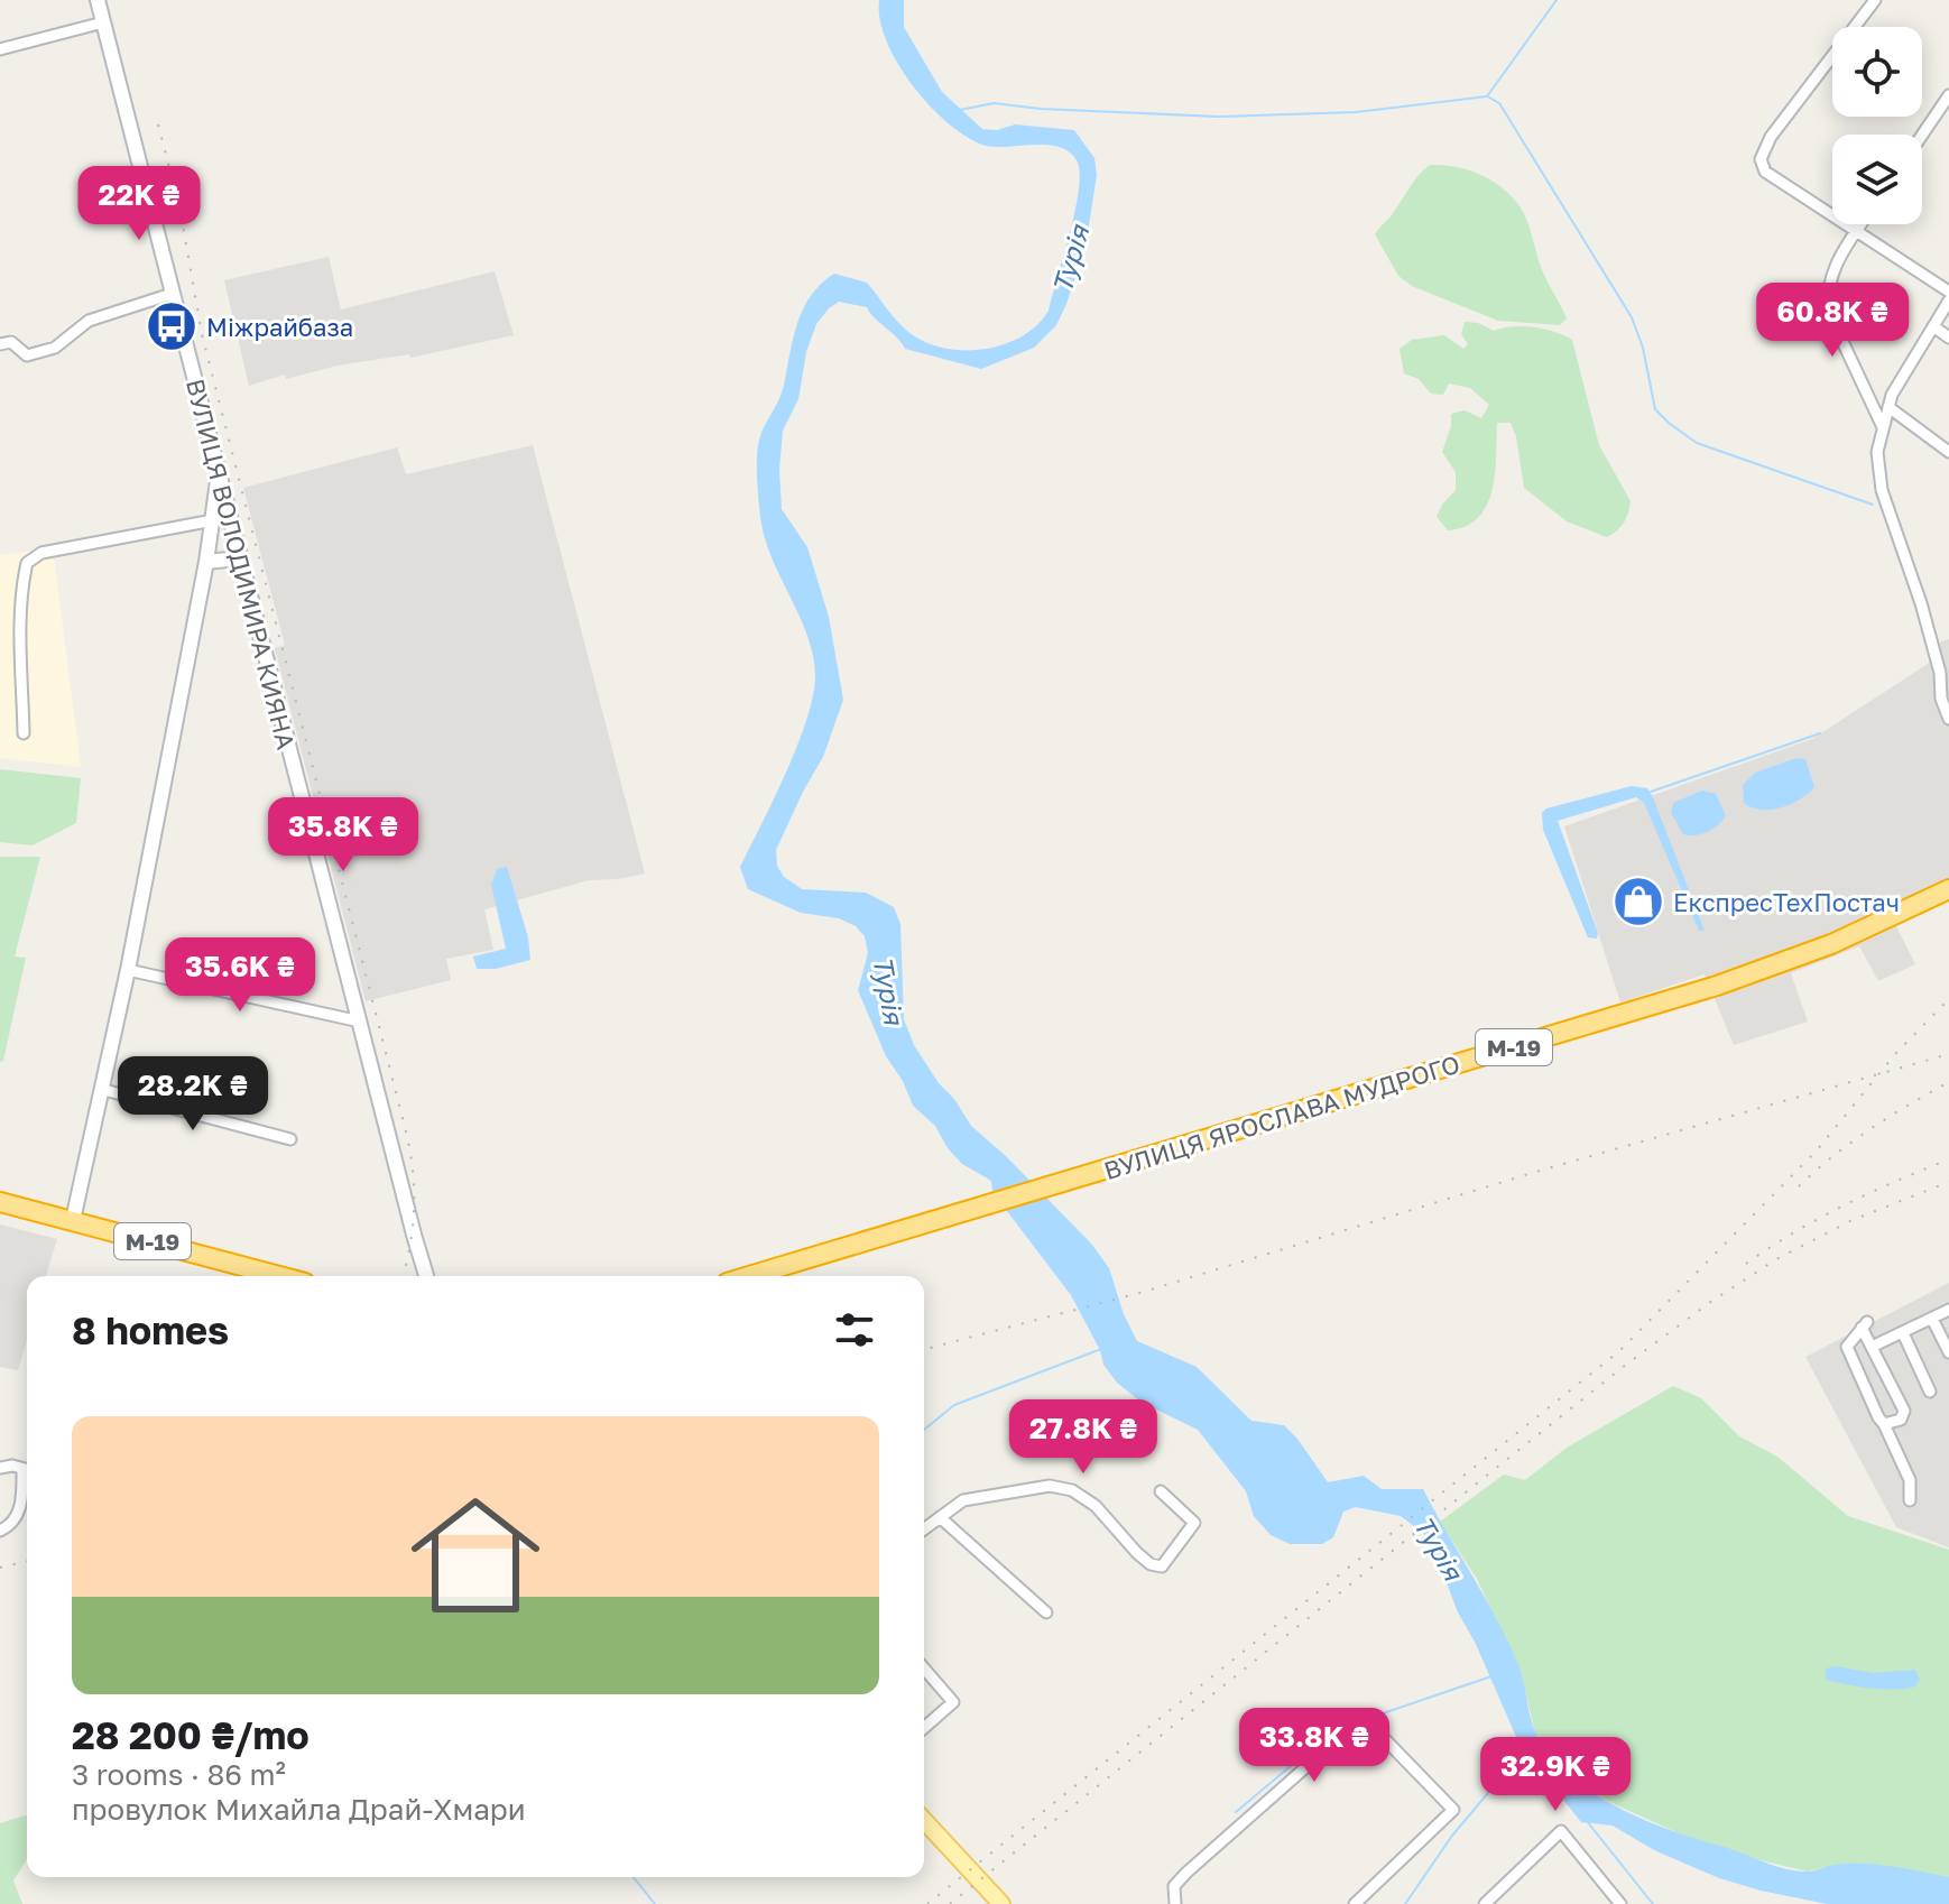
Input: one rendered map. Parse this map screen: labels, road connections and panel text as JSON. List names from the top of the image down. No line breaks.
{"streets":{"highway":["М-19","ВУЛИЦЯ ЯРОСЛАВА МУДРОГО"],"main road":["ВУЛИЦЯ ВОЛОДИМИРА КИЯНА"]},"water":["Турія"],"places":{"bus stop":["Міжрайбаза"],"shop":["ЕкспресТехПостач"]},"page":{"price":["22K ₴","60.8K ₴","35.8K ₴","35.6K ₴","28.2K ₴","27.8K ₴","33.8K ₴","32.9K ₴"],"heading":"8 homes","list":[{"name":"28 200 ₴/mo","note":"3 rooms · 86 m² · провулок Михайла Драй-Хмари"}]}}
